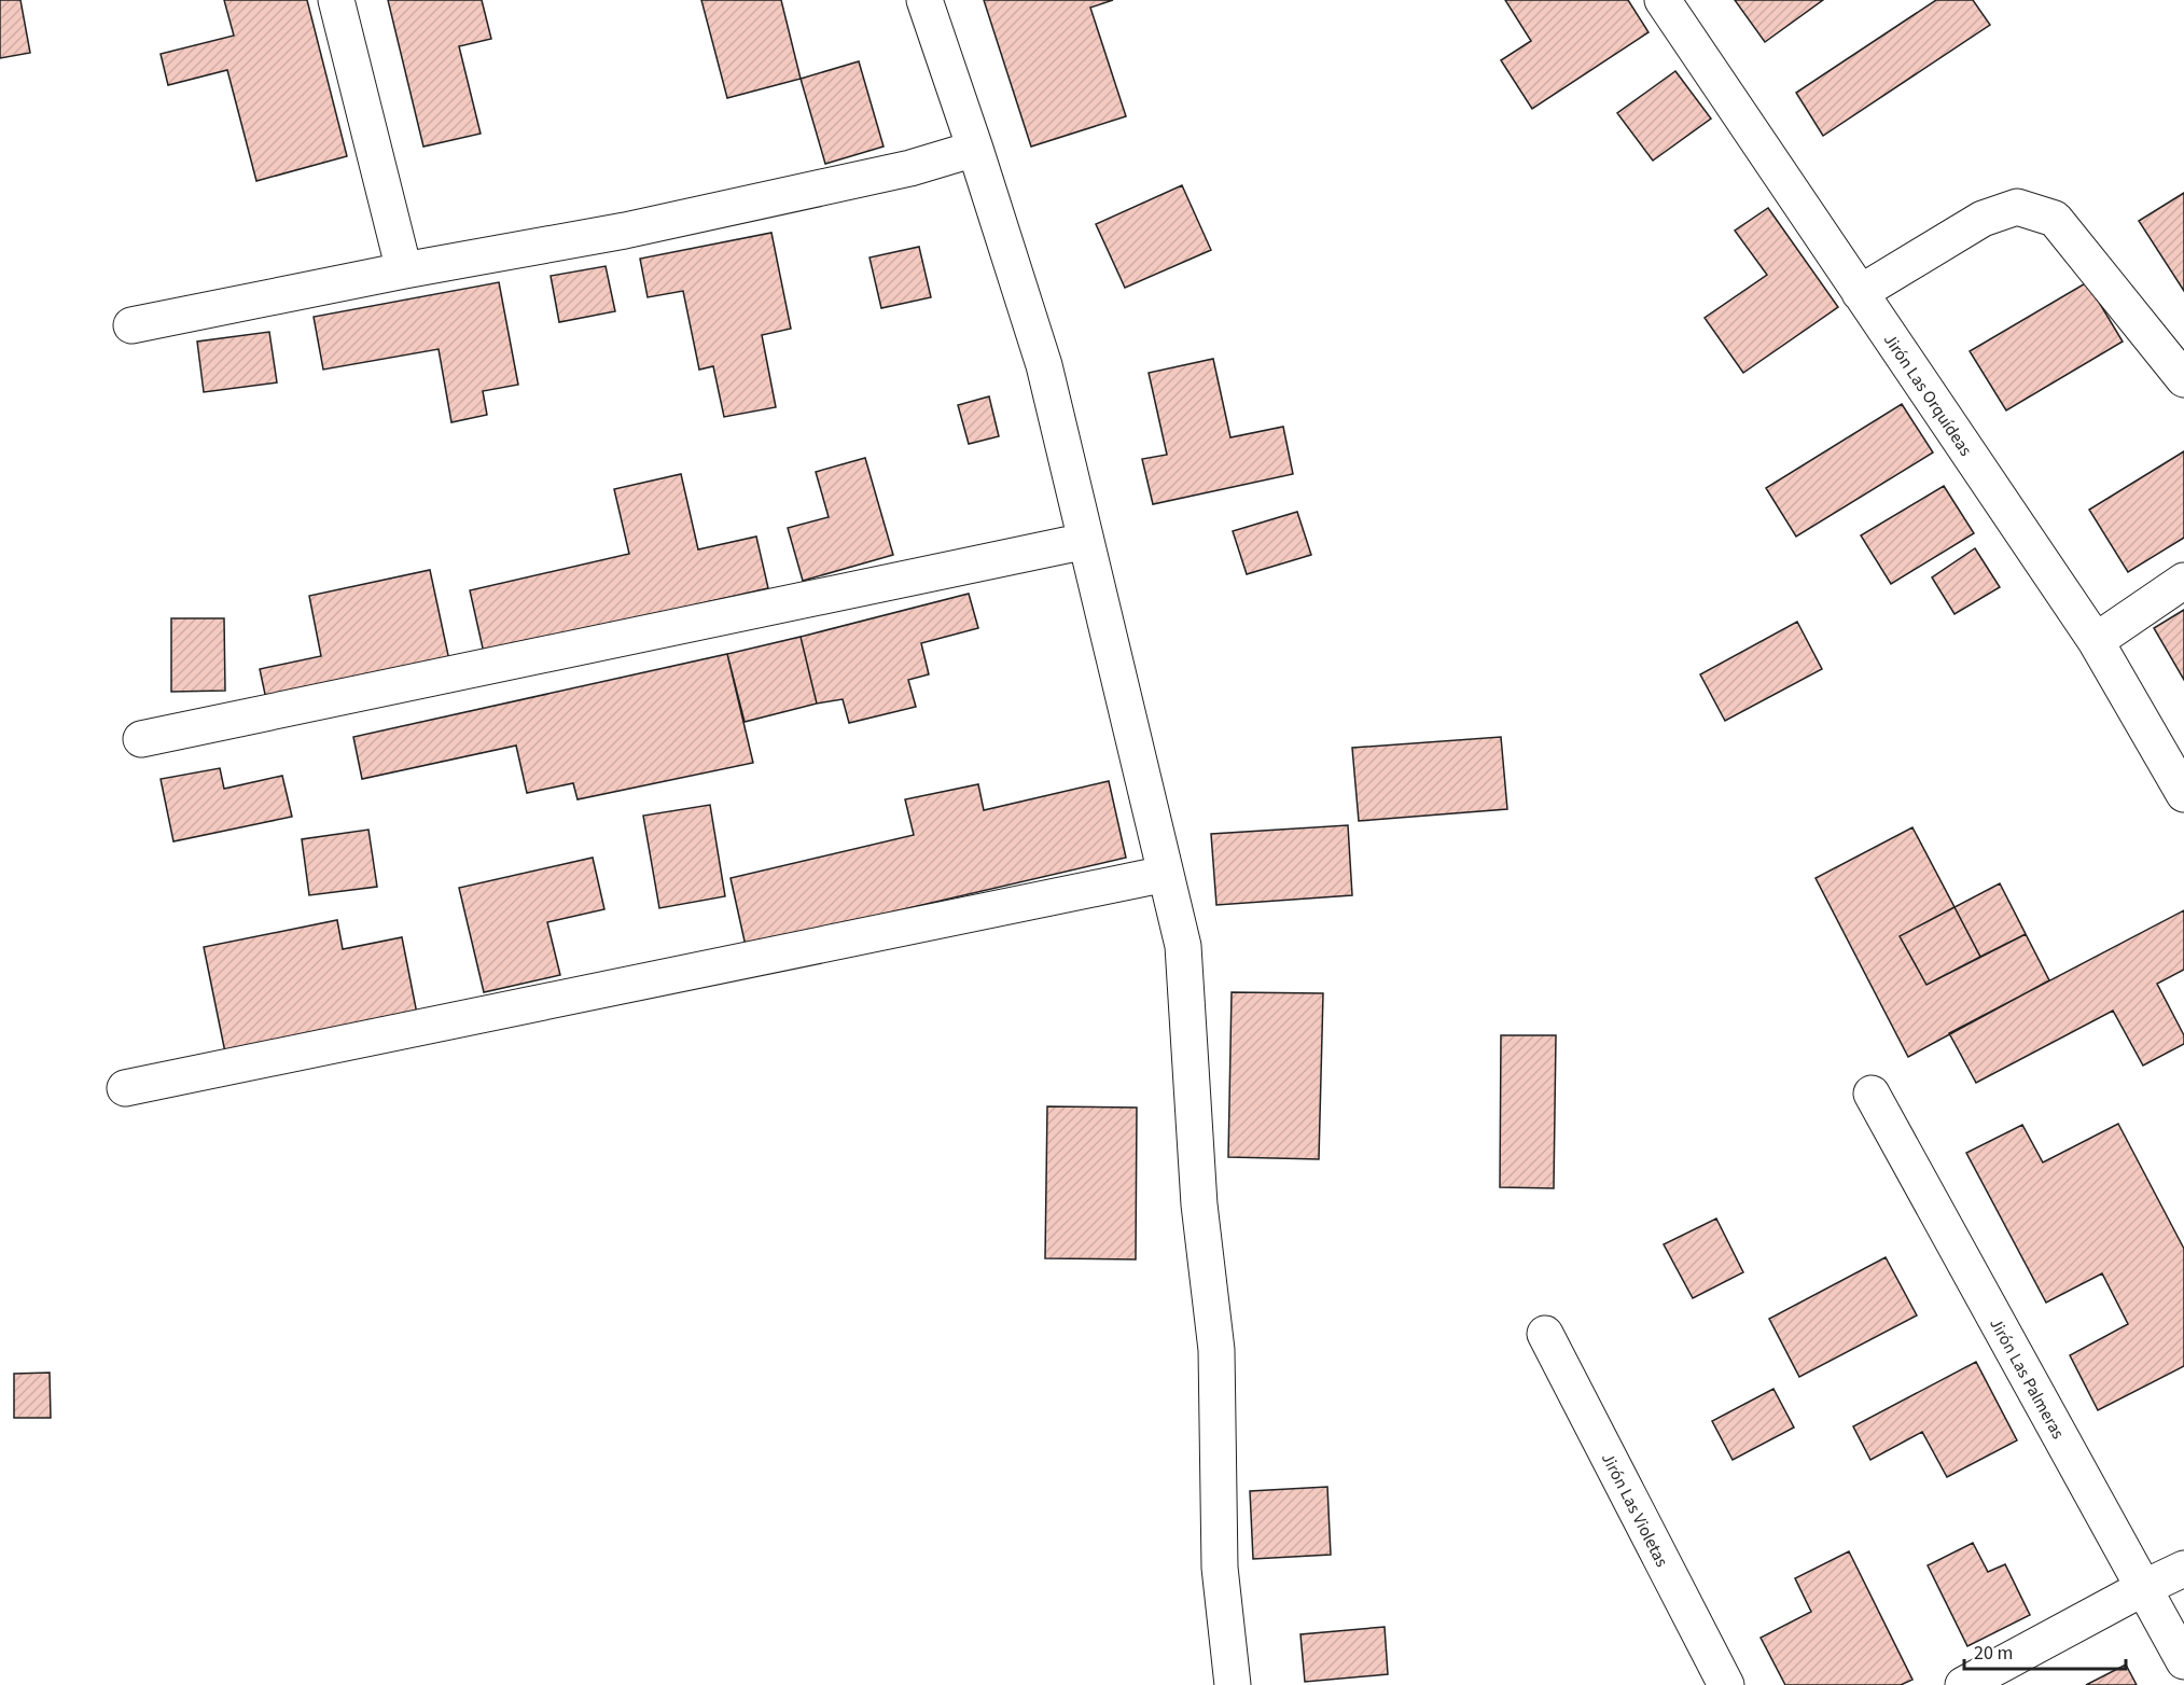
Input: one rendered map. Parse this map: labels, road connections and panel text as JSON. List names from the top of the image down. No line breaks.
{"streets":{"street":["Jirón Las Orquídeas","Jirón Las Palmeras","Jirón Las Violetas"]},"scale_bar":"20 m"}
